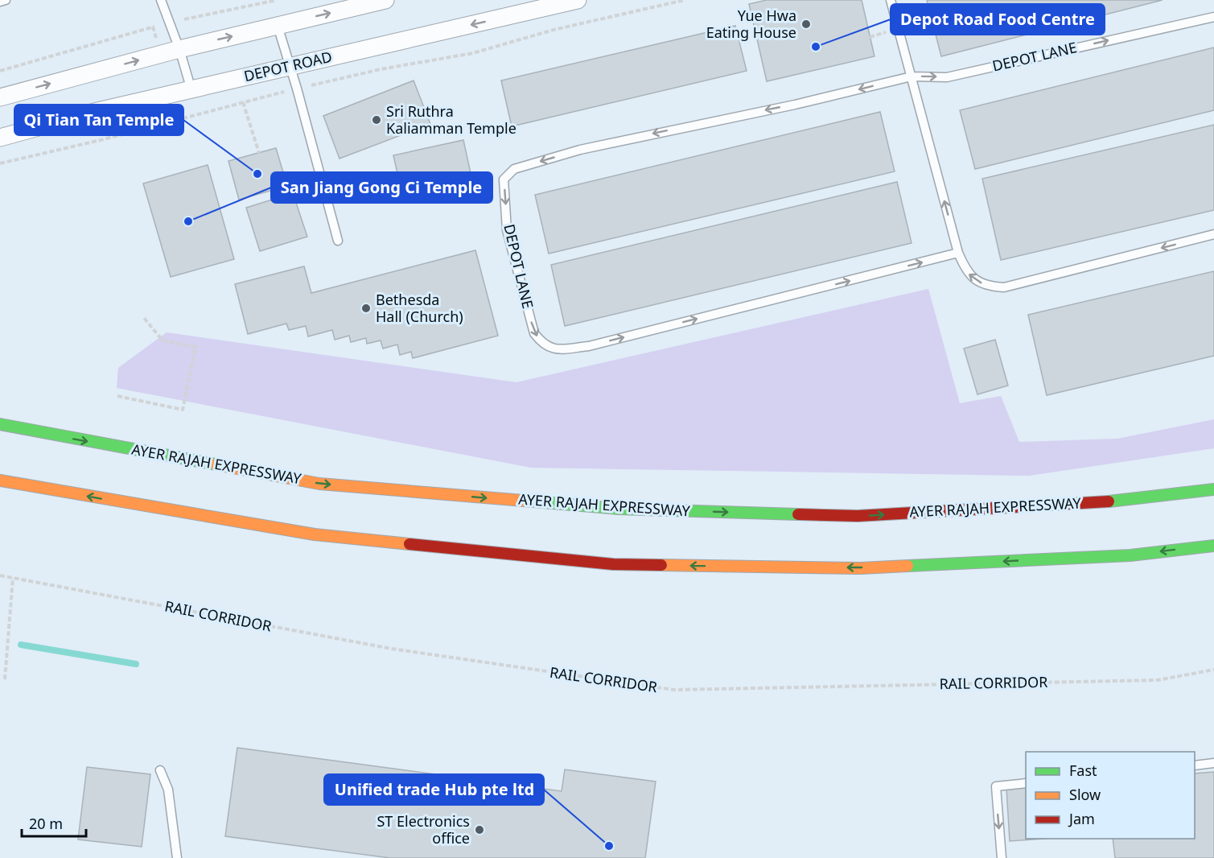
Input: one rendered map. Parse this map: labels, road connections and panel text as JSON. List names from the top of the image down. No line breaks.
{"streets":{"highway":["AYER RAJAH EXPRESSWAY"],"street":["DEPOT ROAD"],"lane":["DEPOT LANE"],"path":["RAIL CORRIDOR"]},"places":["Yue Hwa Eating House","Depot Road Food Centre","Sri Ruthra Kaliamman Temple","Qi Tian Tan Temple","San Jiang Gong Ci Temple","Bethesda Hall (Church)","ST Electronics office","Unified trade Hub pte ltd"],"legend":["Fast","Slow","Jam"],"scale_bar":"20 m"}
